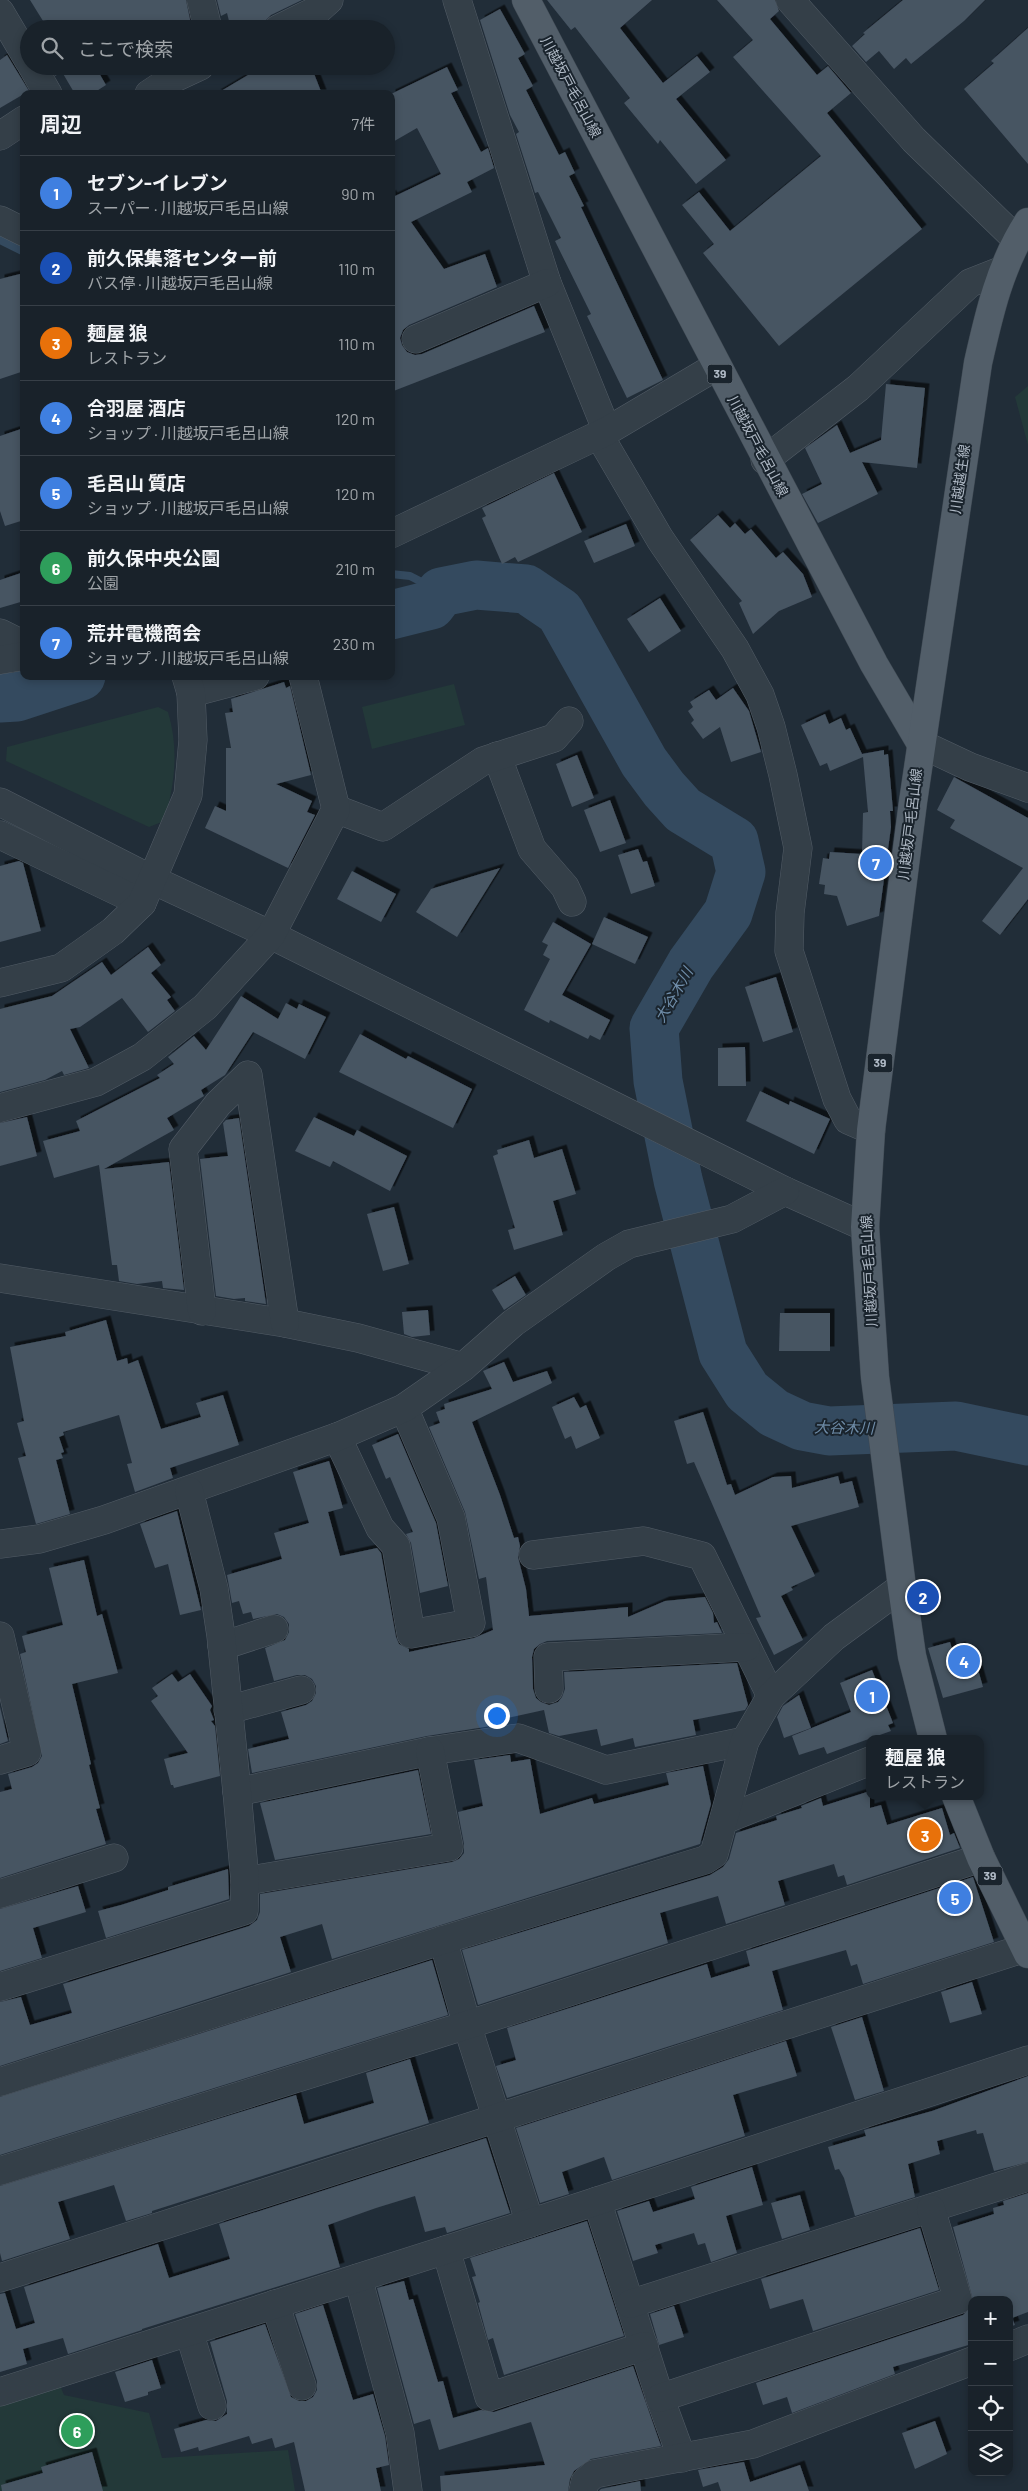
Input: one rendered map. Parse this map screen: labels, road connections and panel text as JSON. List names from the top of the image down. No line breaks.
{"streets":{"main road":["川越坂戸毛呂山線","39","川越越生線"]},"crossings":[["川越坂戸毛呂山線","川越越生線"]],"water":["大谷木川"],"page":{"search":"ここで検索","heading":["周辺","7件"],"list":[{"mark":"1","name":"セブン-イレブン","note":"スーパー · 川越坂戸毛呂山線","value":"90 m"},{"mark":"2","name":"前久保集落センター前","note":"バス停 · 川越坂戸毛呂山線","value":"110 m"},{"mark":"3","name":"麺屋 狼","note":"レストラン","value":"110 m"},{"mark":"4","name":"合羽屋 酒店","note":"ショップ · 川越坂戸毛呂山線","value":"120 m"},{"mark":"5","name":"毛呂山 質店","note":"ショップ · 川越坂戸毛呂山線","value":"120 m"},{"mark":"6","name":"前久保中央公園","note":"公園","value":"210 m"},{"mark":"7","name":"荒井電機商会","note":"ショップ · 川越坂戸毛呂山線","value":"230 m"}],"pins":["7","2","4","1","3","5","6"],"popup":["麺屋 狼","レストラン"],"map_buttons":["+","−"]}}
